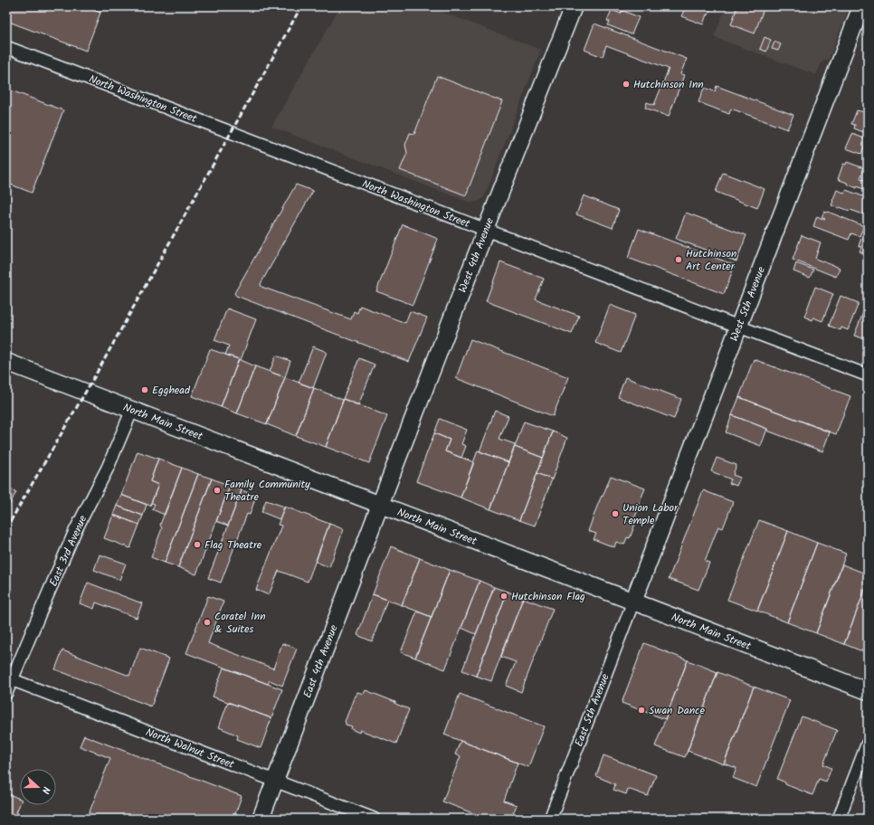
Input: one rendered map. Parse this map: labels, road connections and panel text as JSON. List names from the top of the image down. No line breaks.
{"streets":{"main road":["West 4th Avenue","West 5th Avenue","North Main Street","East 4th Avenue"],"street":["North Washington Street","East 3rd Avenue","East 5th Avenue","North Walnut Street"]},"crossings":[["North Washington Street","West 4th Avenue"],["North Washington Street","West 5th Avenue"],["West 4th Avenue","North Main Street"],["West 4th Avenue","East 4th Avenue"],["West 5th Avenue","North Main Street"],["West 5th Avenue","East 5th Avenue"],["North Main Street","East 3rd Avenue"],["North Main Street","East 4th Avenue"],["North Main Street","East 5th Avenue"],["East 3rd Avenue","North Walnut Street"],["East 4th Avenue","North Walnut Street"]],"places":["Hutchinson Inn","Hutchinson Art Center","Egghead","Family Community Theatre","Union Labor Temple","Flag Theatre","Hutchinson Flag","Coratel Inn & Suites","Swan Dance"],"north":"right"}
